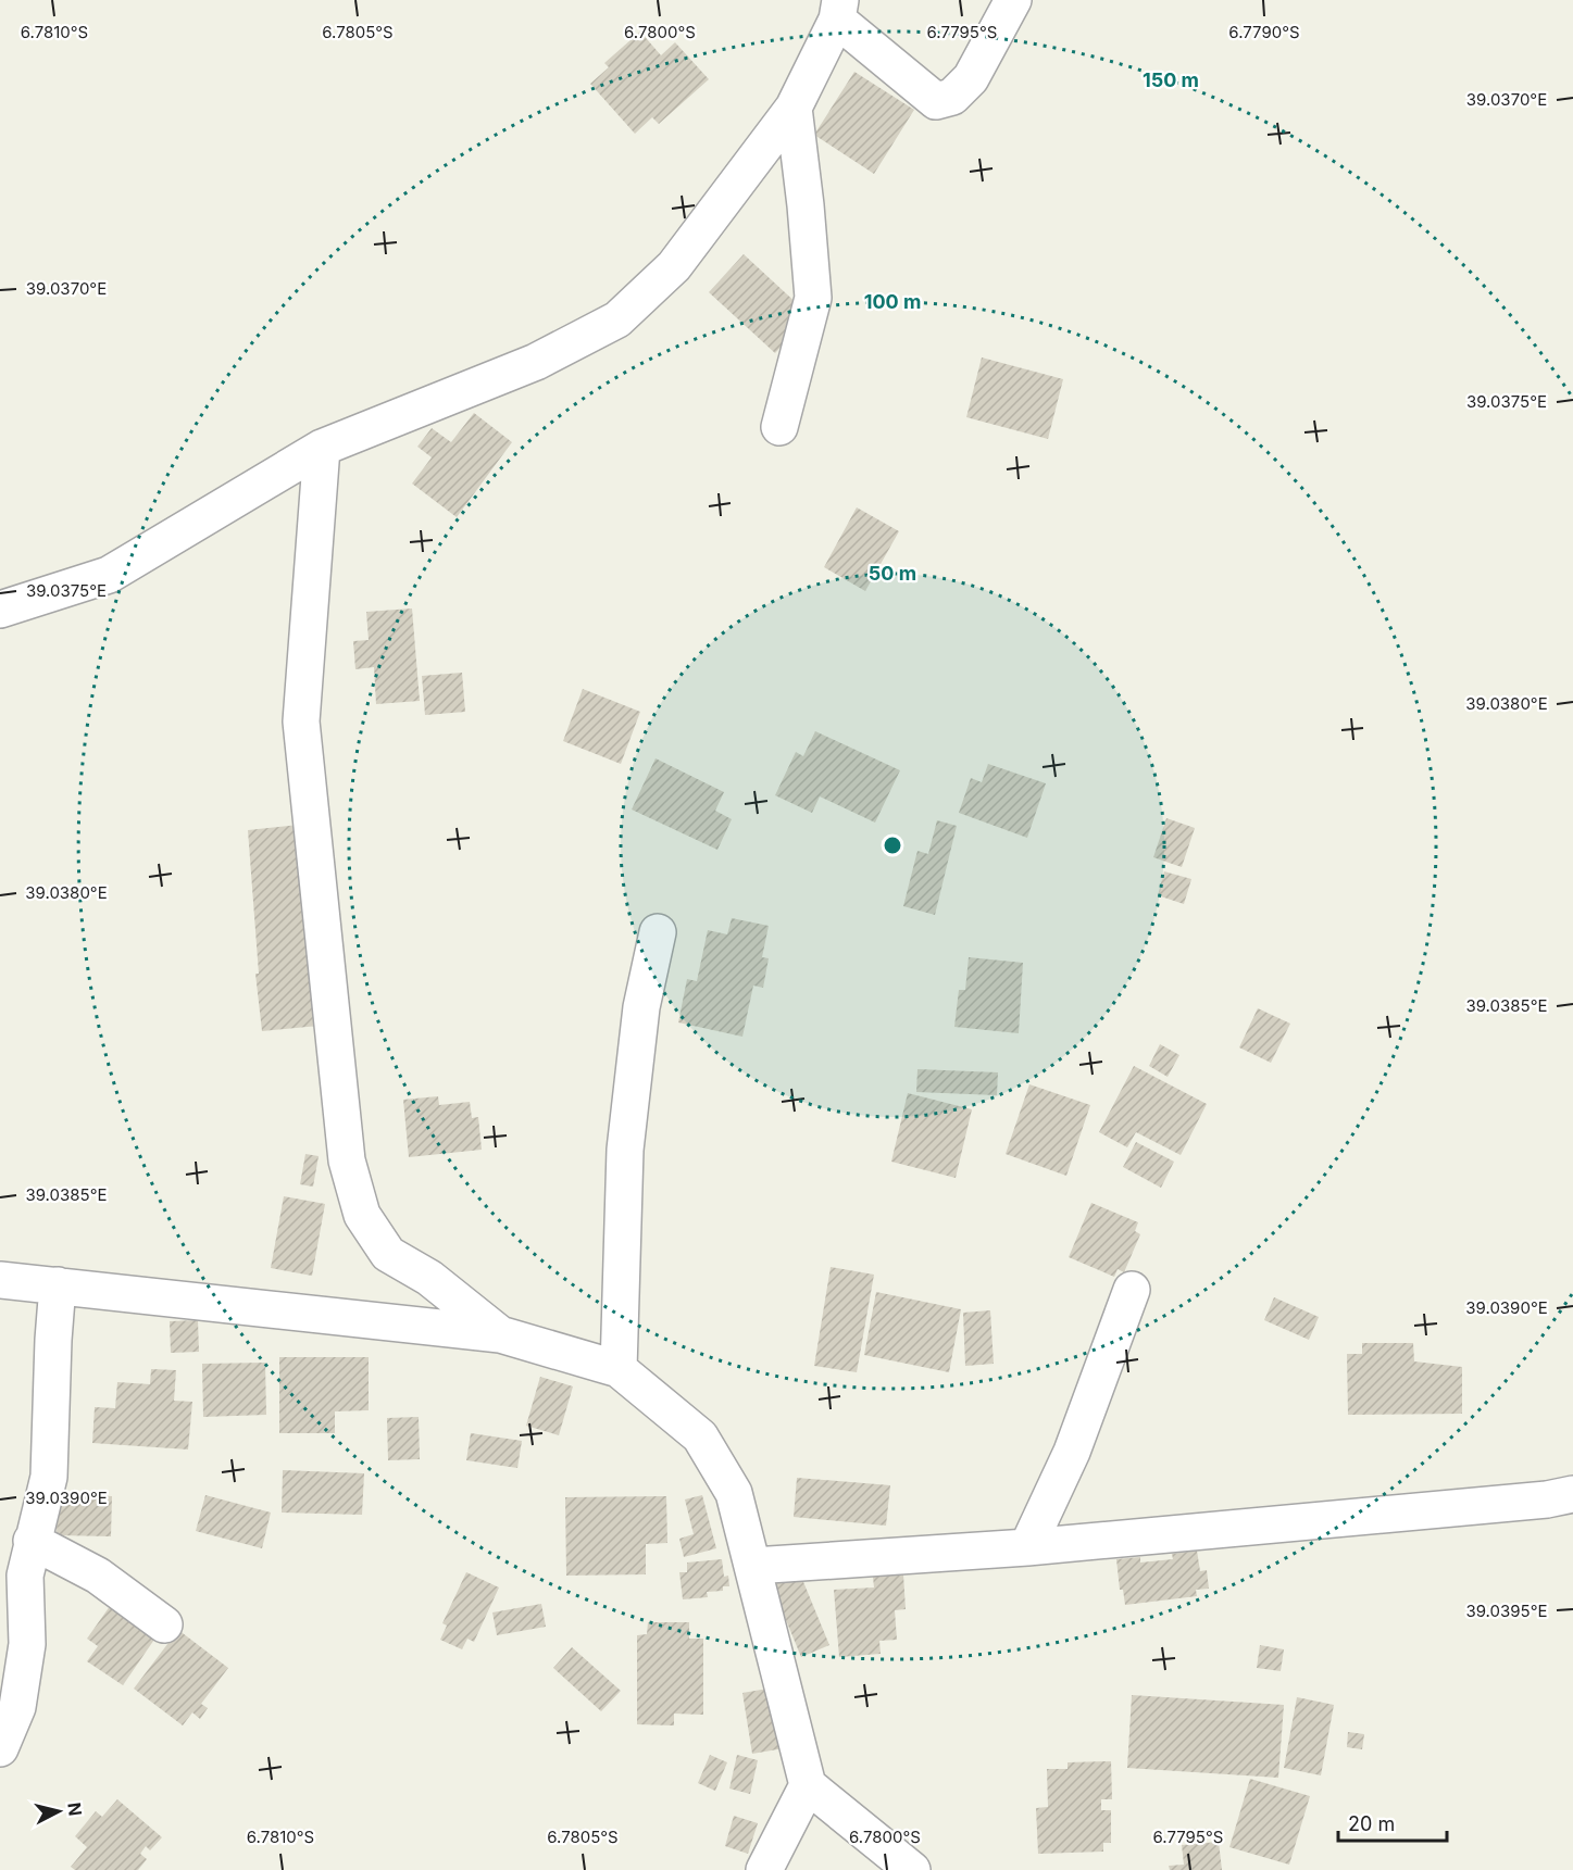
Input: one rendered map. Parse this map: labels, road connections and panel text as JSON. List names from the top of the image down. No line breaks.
{"scale_bar":"20 m","north":"right","coordinates":["6.7810°S","6.7805°S","6.7800°S","6.7795°S","6.7790°S","39.0370°E","39.0375°E","39.0380°E","39.0385°E","39.0390°E","39.0395°E"],"rings":["150 m","100 m","50 m"]}
